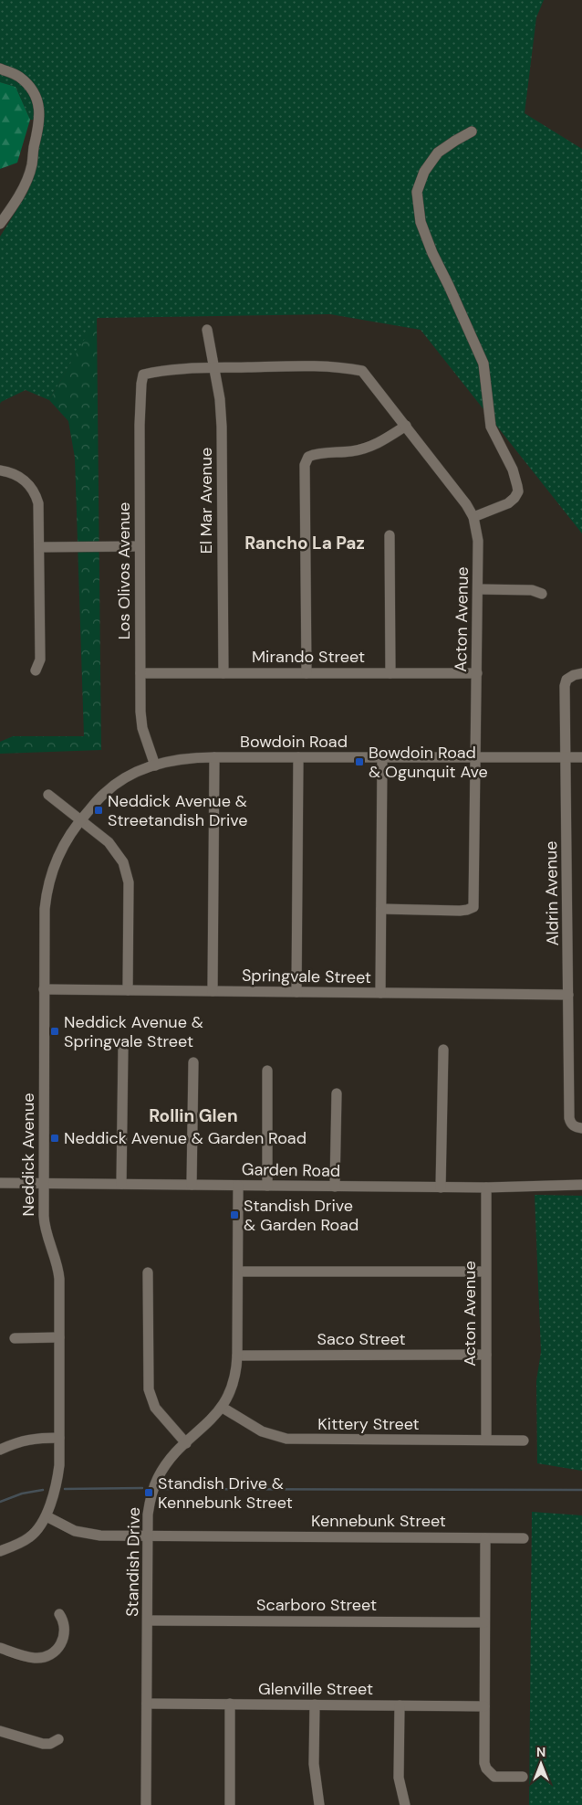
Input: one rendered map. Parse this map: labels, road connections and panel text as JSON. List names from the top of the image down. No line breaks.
{"streets":{"street":["El Mar Avenue","Los Olivos Avenue","Acton Avenue","Mirando Street","Bowdoin Road","Aldrin Avenue","Springvale Street","Neddick Avenue","Garden Road","Saco Street","Kittery Street","Kennebunk Street","Standish Drive","Scarboro Street","Glenville Street"]},"crossings":[["El Mar Avenue","Los Olivos Avenue"],["El Mar Avenue","Acton Avenue"],["El Mar Avenue","Mirando Street"],["Los Olivos Avenue","Acton Avenue"],["Los Olivos Avenue","Mirando Street"],["Los Olivos Avenue","Bowdoin Road"],["Acton Avenue","Mirando Street"],["Acton Avenue","Bowdoin Road"],["Acton Avenue","Garden Road"],["Acton Avenue","Saco Street"],["Acton Avenue","Kittery Street"],["Bowdoin Road","Aldrin Avenue"],["Bowdoin Road","Neddick Avenue"],["Aldrin Avenue","Springvale Street"],["Springvale Street","Neddick Avenue"],["Neddick Avenue","Garden Road"],["Neddick Avenue","Kennebunk Street"],["Garden Road","Standish Drive"],["Saco Street","Standish Drive"],["Kittery Street","Standish Drive"],["Kennebunk Street","Standish Drive"],["Standish Drive","Scarboro Street"],["Standish Drive","Glenville Street"]],"districts":["Rancho La Paz","Rollin Glen"],"places":{"transit":["Bowdoin Road & Ogunquit Ave","Neddick Avenue & Streetandish Drive","Neddick Avenue & Springvale Street","Neddick Avenue & Garden Road","Standish Drive & Garden Road","Standish Drive & Kennebunk Street"]},"north":"top"}
